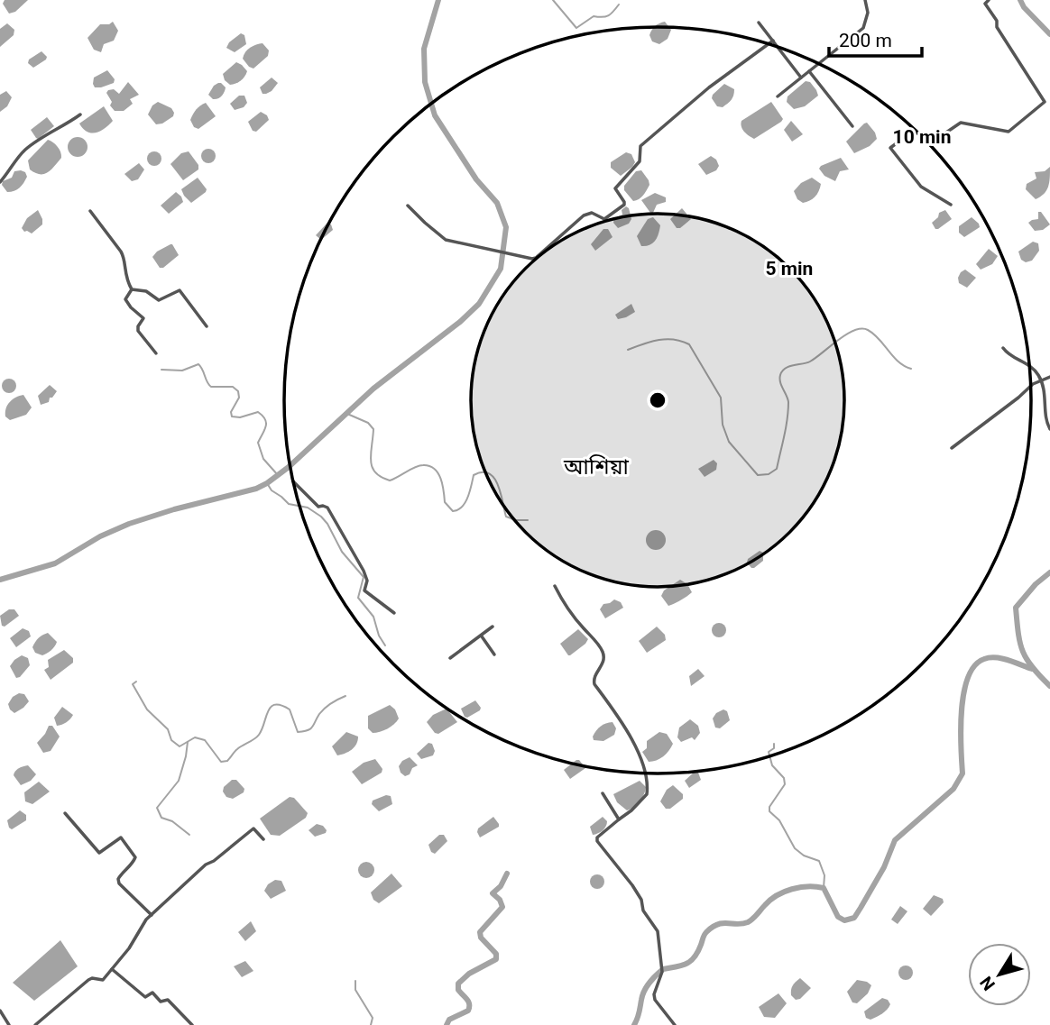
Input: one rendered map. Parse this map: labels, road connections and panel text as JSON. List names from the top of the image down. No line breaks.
{"districts":["আশিয়া"],"scale_bar":"200 m","north":"bottom left","rings":["10 min","5 min"]}
